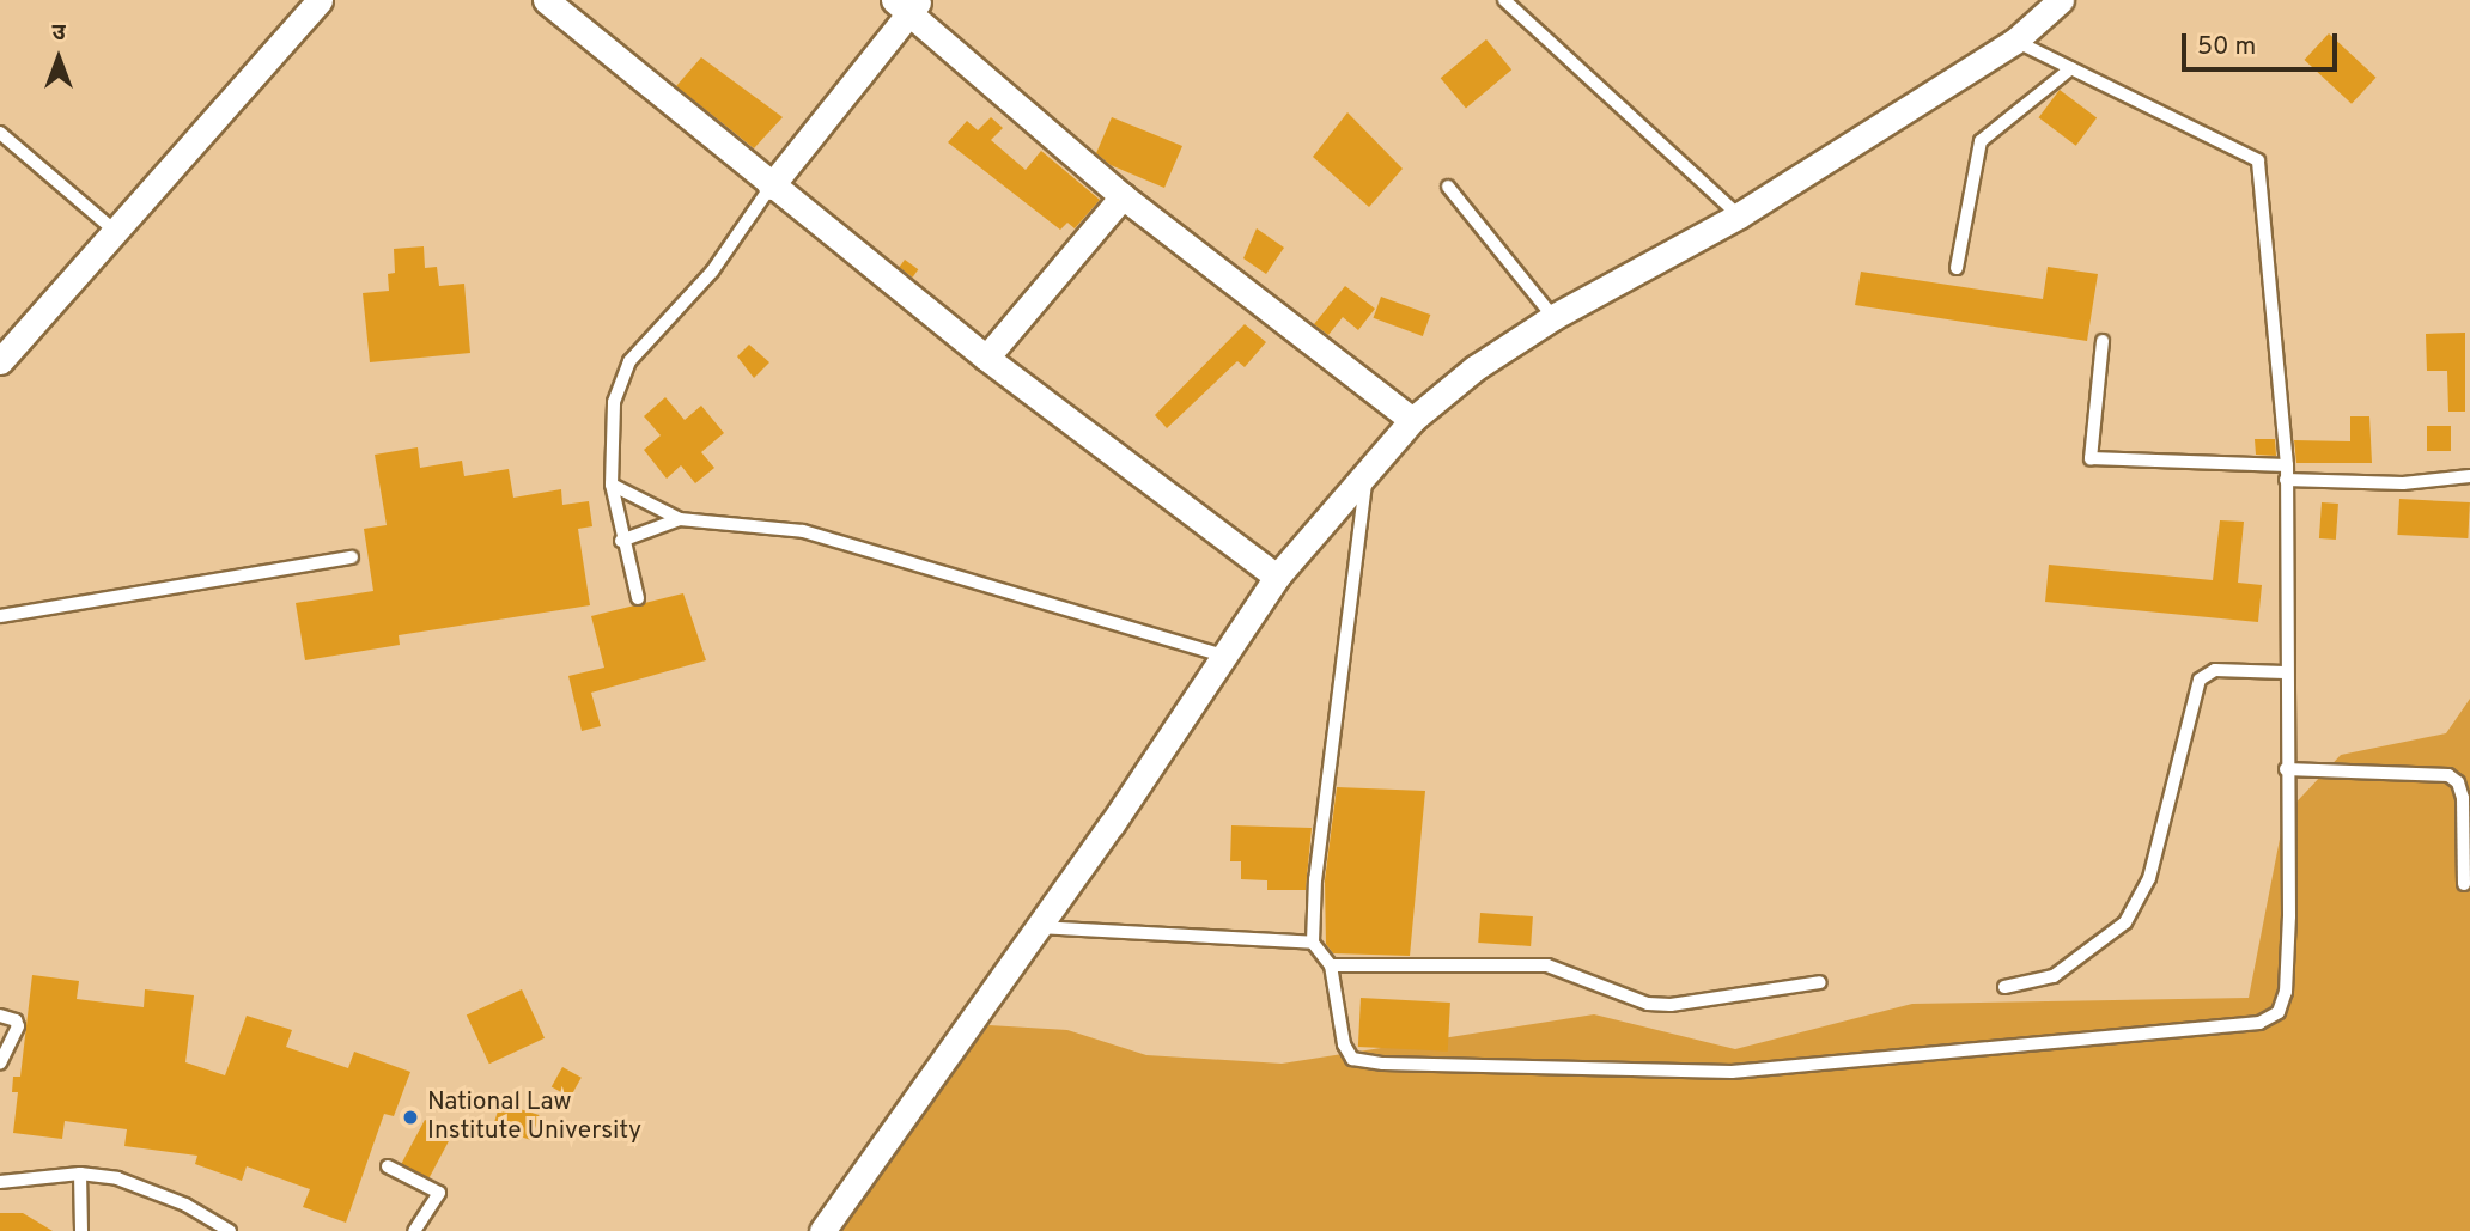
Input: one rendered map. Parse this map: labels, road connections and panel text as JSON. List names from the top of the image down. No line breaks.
{"places":["National Law Institute University"],"scale_bar":"50 m","north":"top"}
